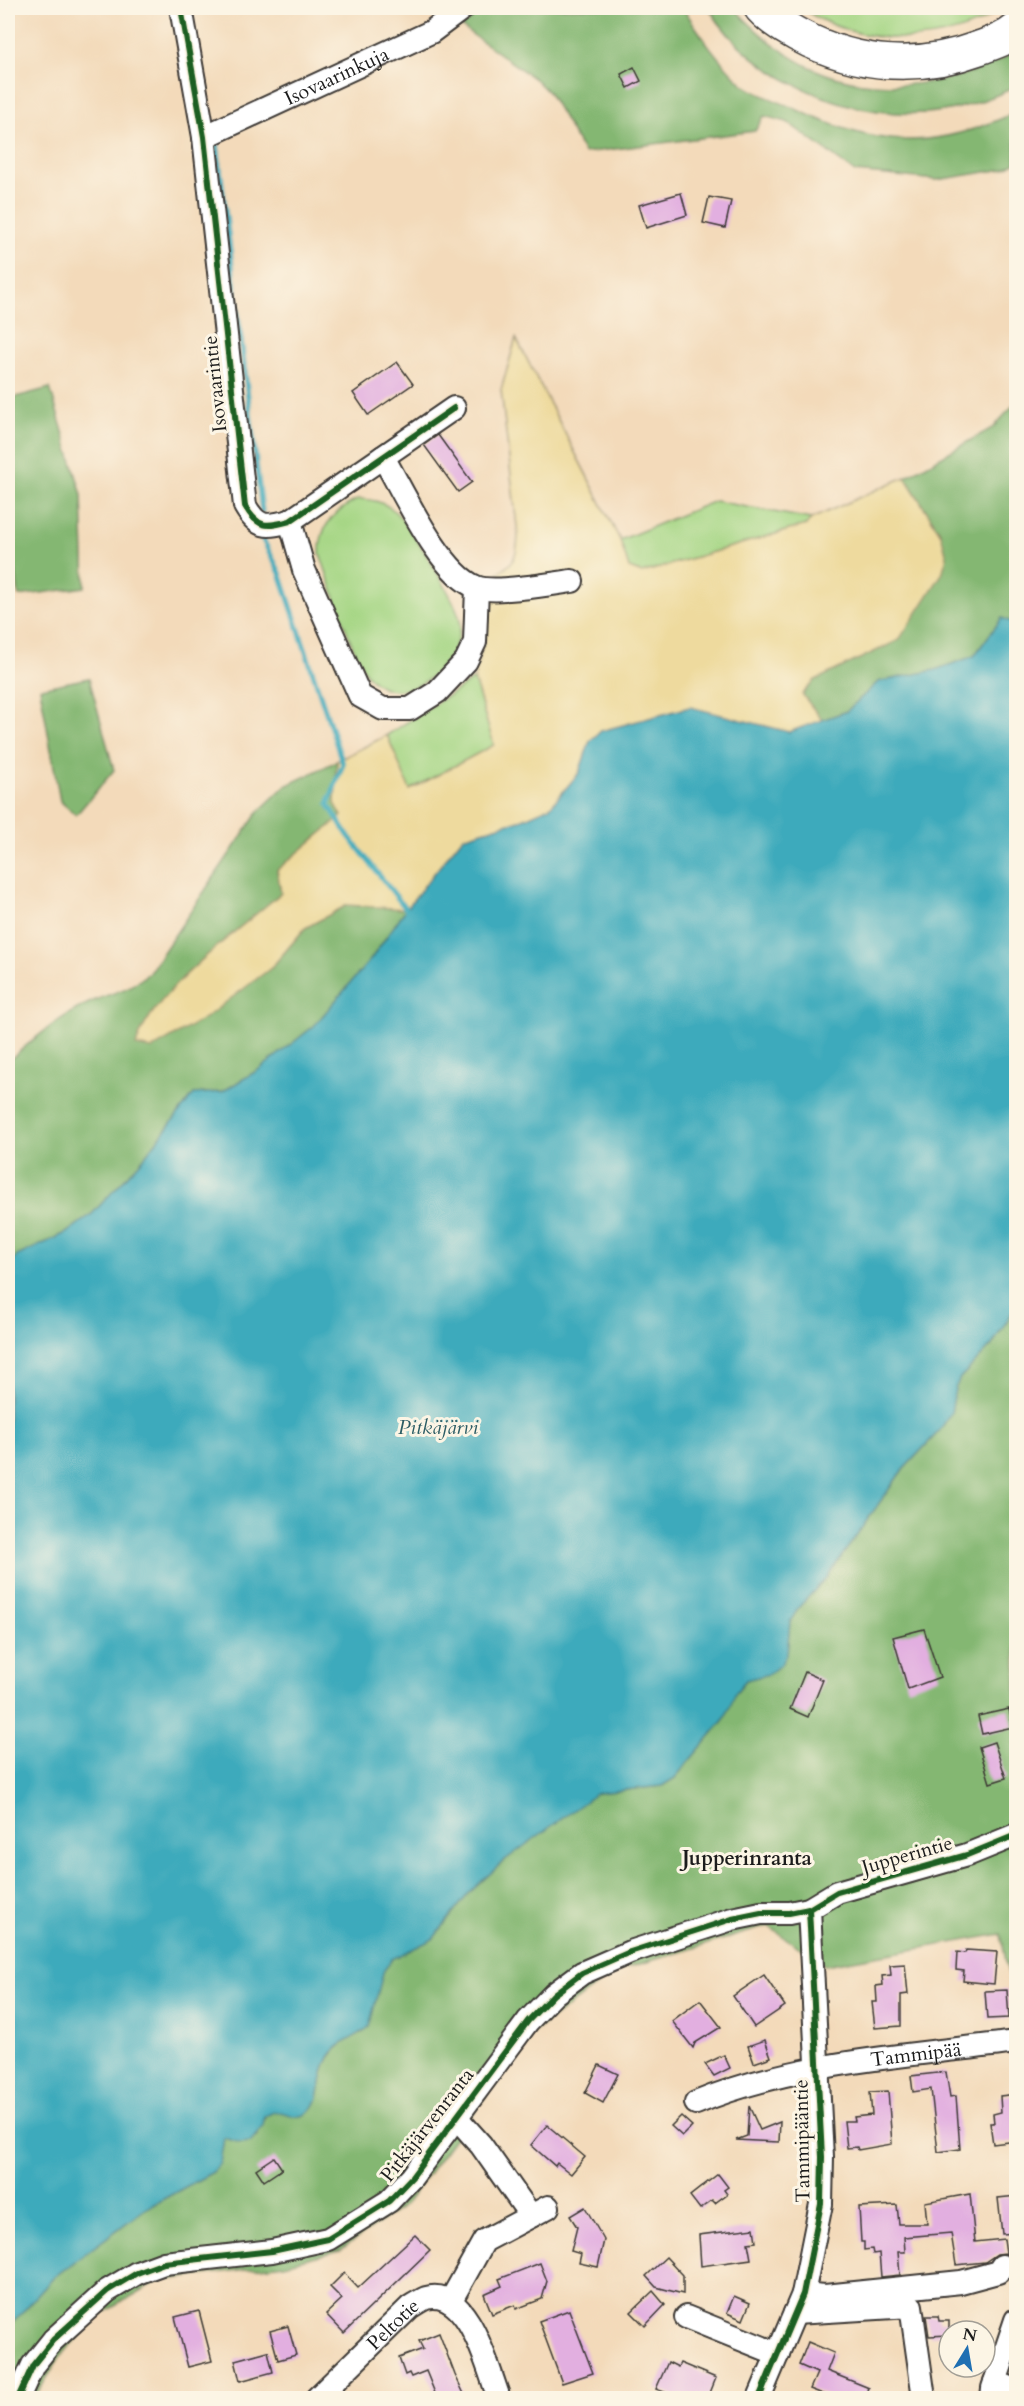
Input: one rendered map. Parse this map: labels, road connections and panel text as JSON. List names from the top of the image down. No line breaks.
{"streets":{"street":["Isovaarinkuja","Isovaarintie","Jupperintie","Tammipää","Pitkäjärvenranta","Tammipääntie","Peltotie"]},"crossings":[["Isovaarinkuja","Isovaarintie"],["Jupperintie","Pitkäjärvenranta"],["Jupperintie","Tammipääntie"],["Tammipää","Tammipääntie"],["Pitkäjärvenranta","Tammipääntie"]],"districts":["Jupperinranta"],"water":["Pitkäjärvi"],"north":"top"}
